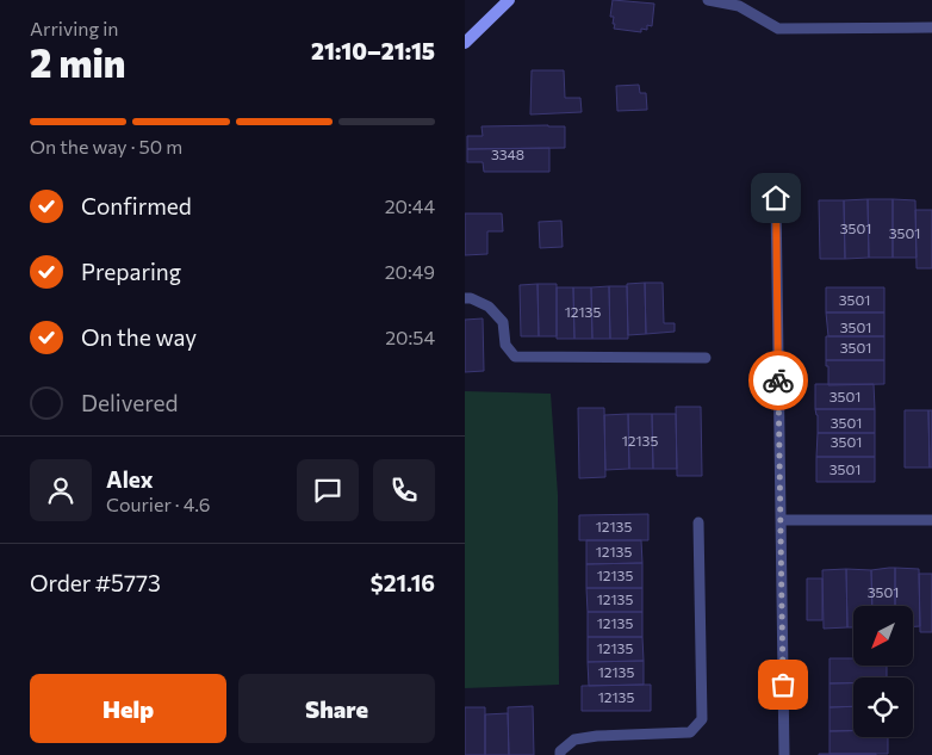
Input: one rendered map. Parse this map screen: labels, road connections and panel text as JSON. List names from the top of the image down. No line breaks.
{"house_numbers":["3348","3501","3501","3501","12135","3501","3501","3501","3501","12135","3501","3501","12135","12135","12135","3501","12135","12135","12135","12135","12135"],"north":"bottom left","page":{"heading":["2 min","Arriving in","21:10–21:15"],"panel":["Alex","Courier · 4.6","Order #5773","$21.16"],"bar":"On the way · 50 m","list":[["Confirmed","20:44"],["Preparing","20:49"],["On the way","20:54"],"Delivered"],"buttons":["Help","Share"]}}
